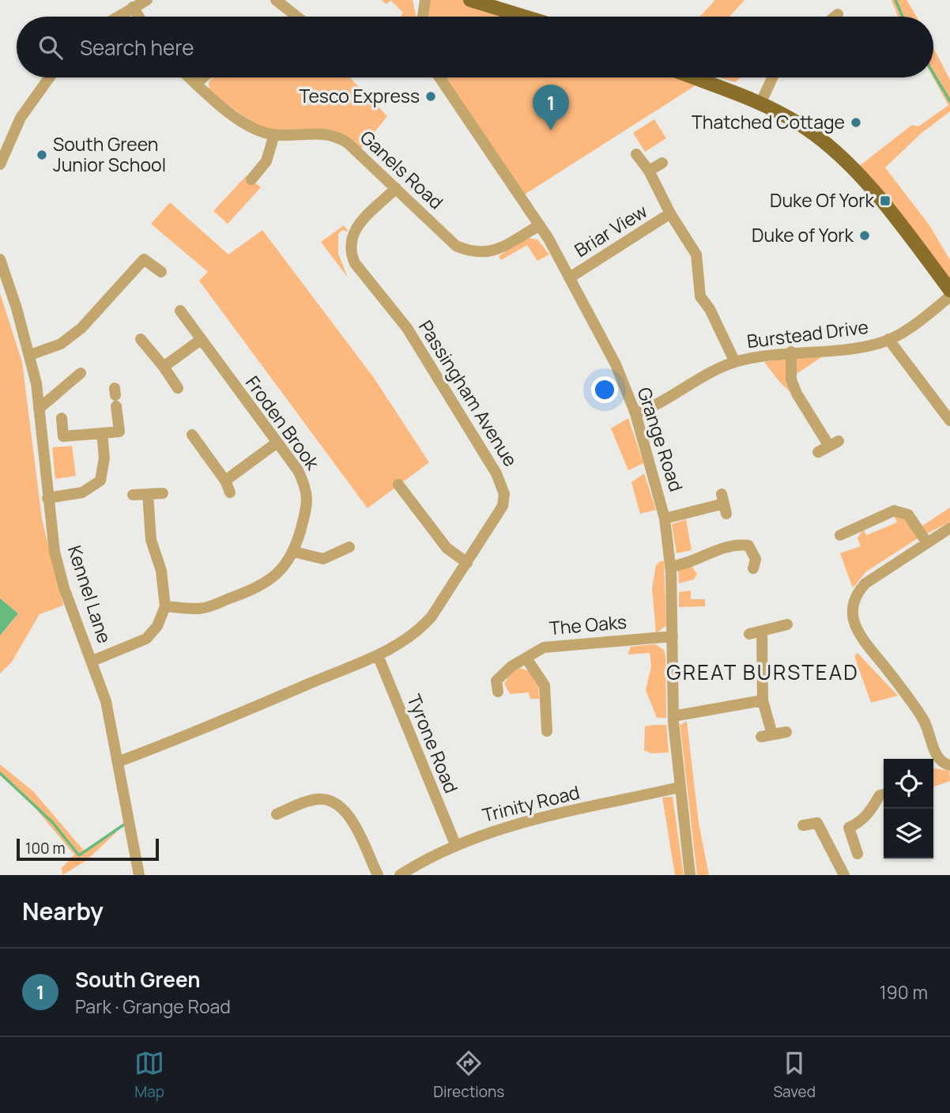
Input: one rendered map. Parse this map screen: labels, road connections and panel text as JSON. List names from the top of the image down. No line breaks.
{"streets":{"street":["Ganels Road","Briar View","Burstead Drive","Passingham Avenue","Froden Brook","Grange Road","Kennel Lane","The Oaks","Tyrone Road","Trinity Road"]},"crossings":[["Ganels Road","Passingham Avenue"],["Ganels Road","Grange Road"],["Briar View","Grange Road"],["Burstead Drive","Grange Road"],["Passingham Avenue","Kennel Lane"],["Passingham Avenue","Tyrone Road"],["Grange Road","The Oaks"],["Grange Road","Trinity Road"],["Tyrone Road","Trinity Road"]],"districts":["GREAT BURSTEAD"],"places":{"other":["Tesco Express","Thatched Cottage","South Green Junior School","Duke of York"],"transit":["Duke Of York"]},"scale_bar":"100 m","page":{"search":"Search here","pins":"1","scale":"100 m","heading":"Nearby","list":[{"mark":"1","name":"South Green","note":"Park · Grange Road","value":"190 m"}],"nav":["Map","Directions","Saved"]}}
